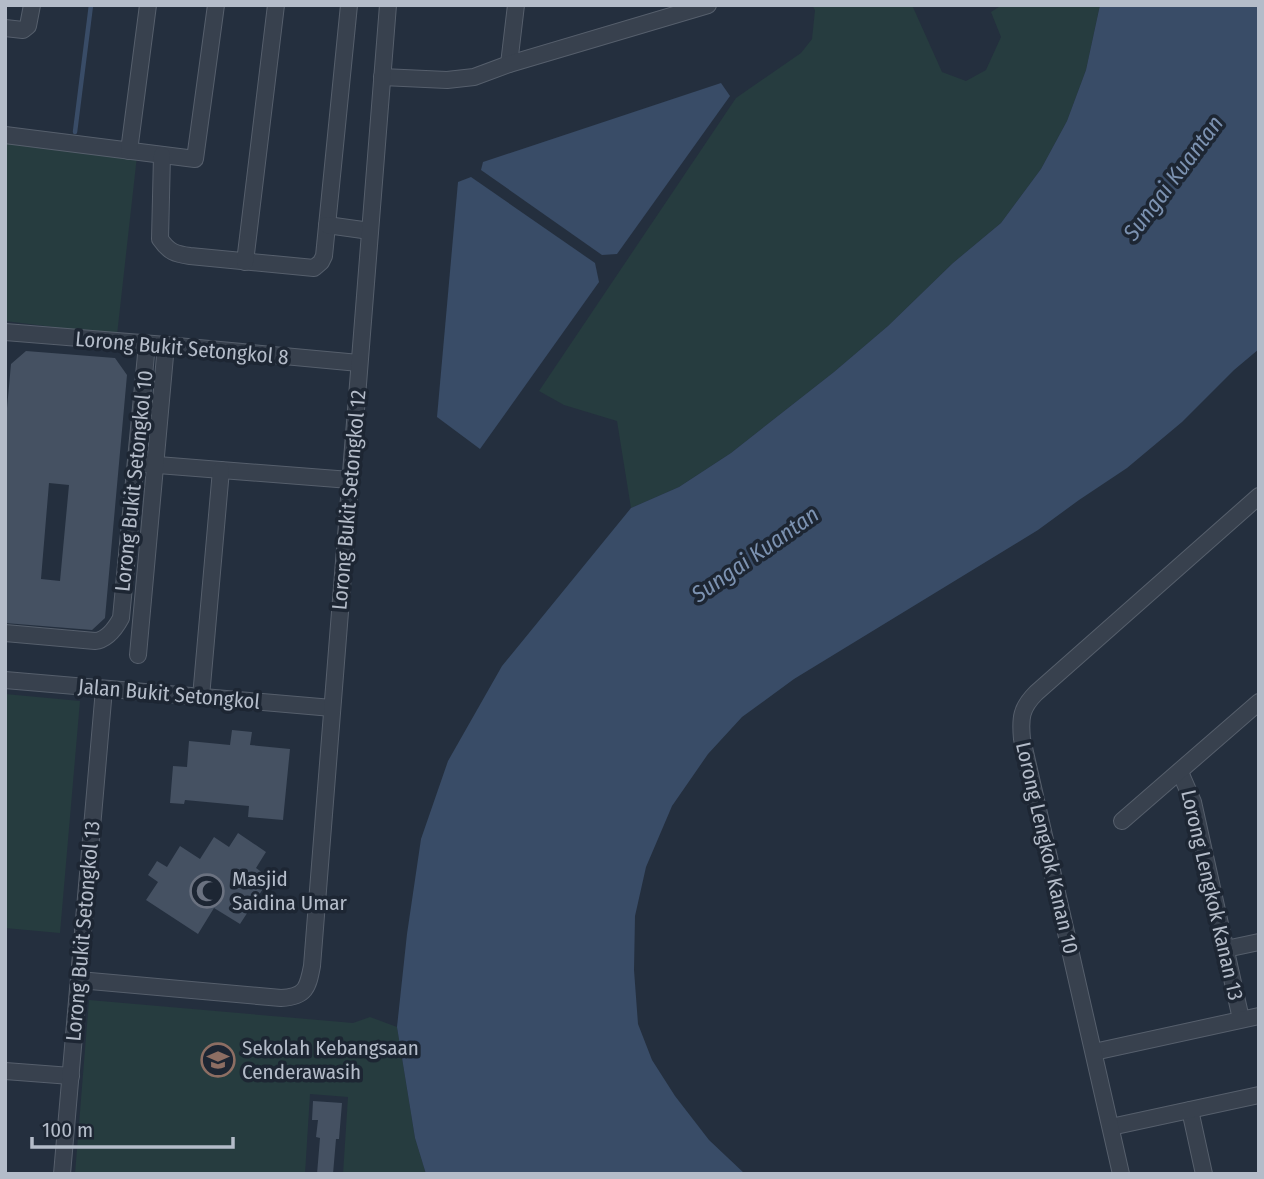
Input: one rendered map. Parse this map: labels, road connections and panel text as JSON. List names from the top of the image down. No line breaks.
{"streets":{"street":["Lorong Bukit Setongkol 8","Lorong Bukit Setongkol 10","Lorong Bukit Setongkol 12","Jalan Bukit Setongkol","Lorong Lengkok Kanan 10","Lorong Lengkok Kanan 13","Lorong Bukit Setongkol 13"]},"crossings":[["Lorong Bukit Setongkol 8","Lorong Bukit Setongkol 10"],["Lorong Bukit Setongkol 8","Lorong Bukit Setongkol 12"],["Lorong Bukit Setongkol 12","Jalan Bukit Setongkol"],["Lorong Bukit Setongkol 12","Lorong Bukit Setongkol 13"],["Jalan Bukit Setongkol","Lorong Bukit Setongkol 13"]],"water":["Sungai Kuantan"],"places":{"mosque":["Masjid Saidina Umar"],"school or university":["Sekolah Kebangsaan Cenderawasih"]},"scale_bar":"100 m"}
